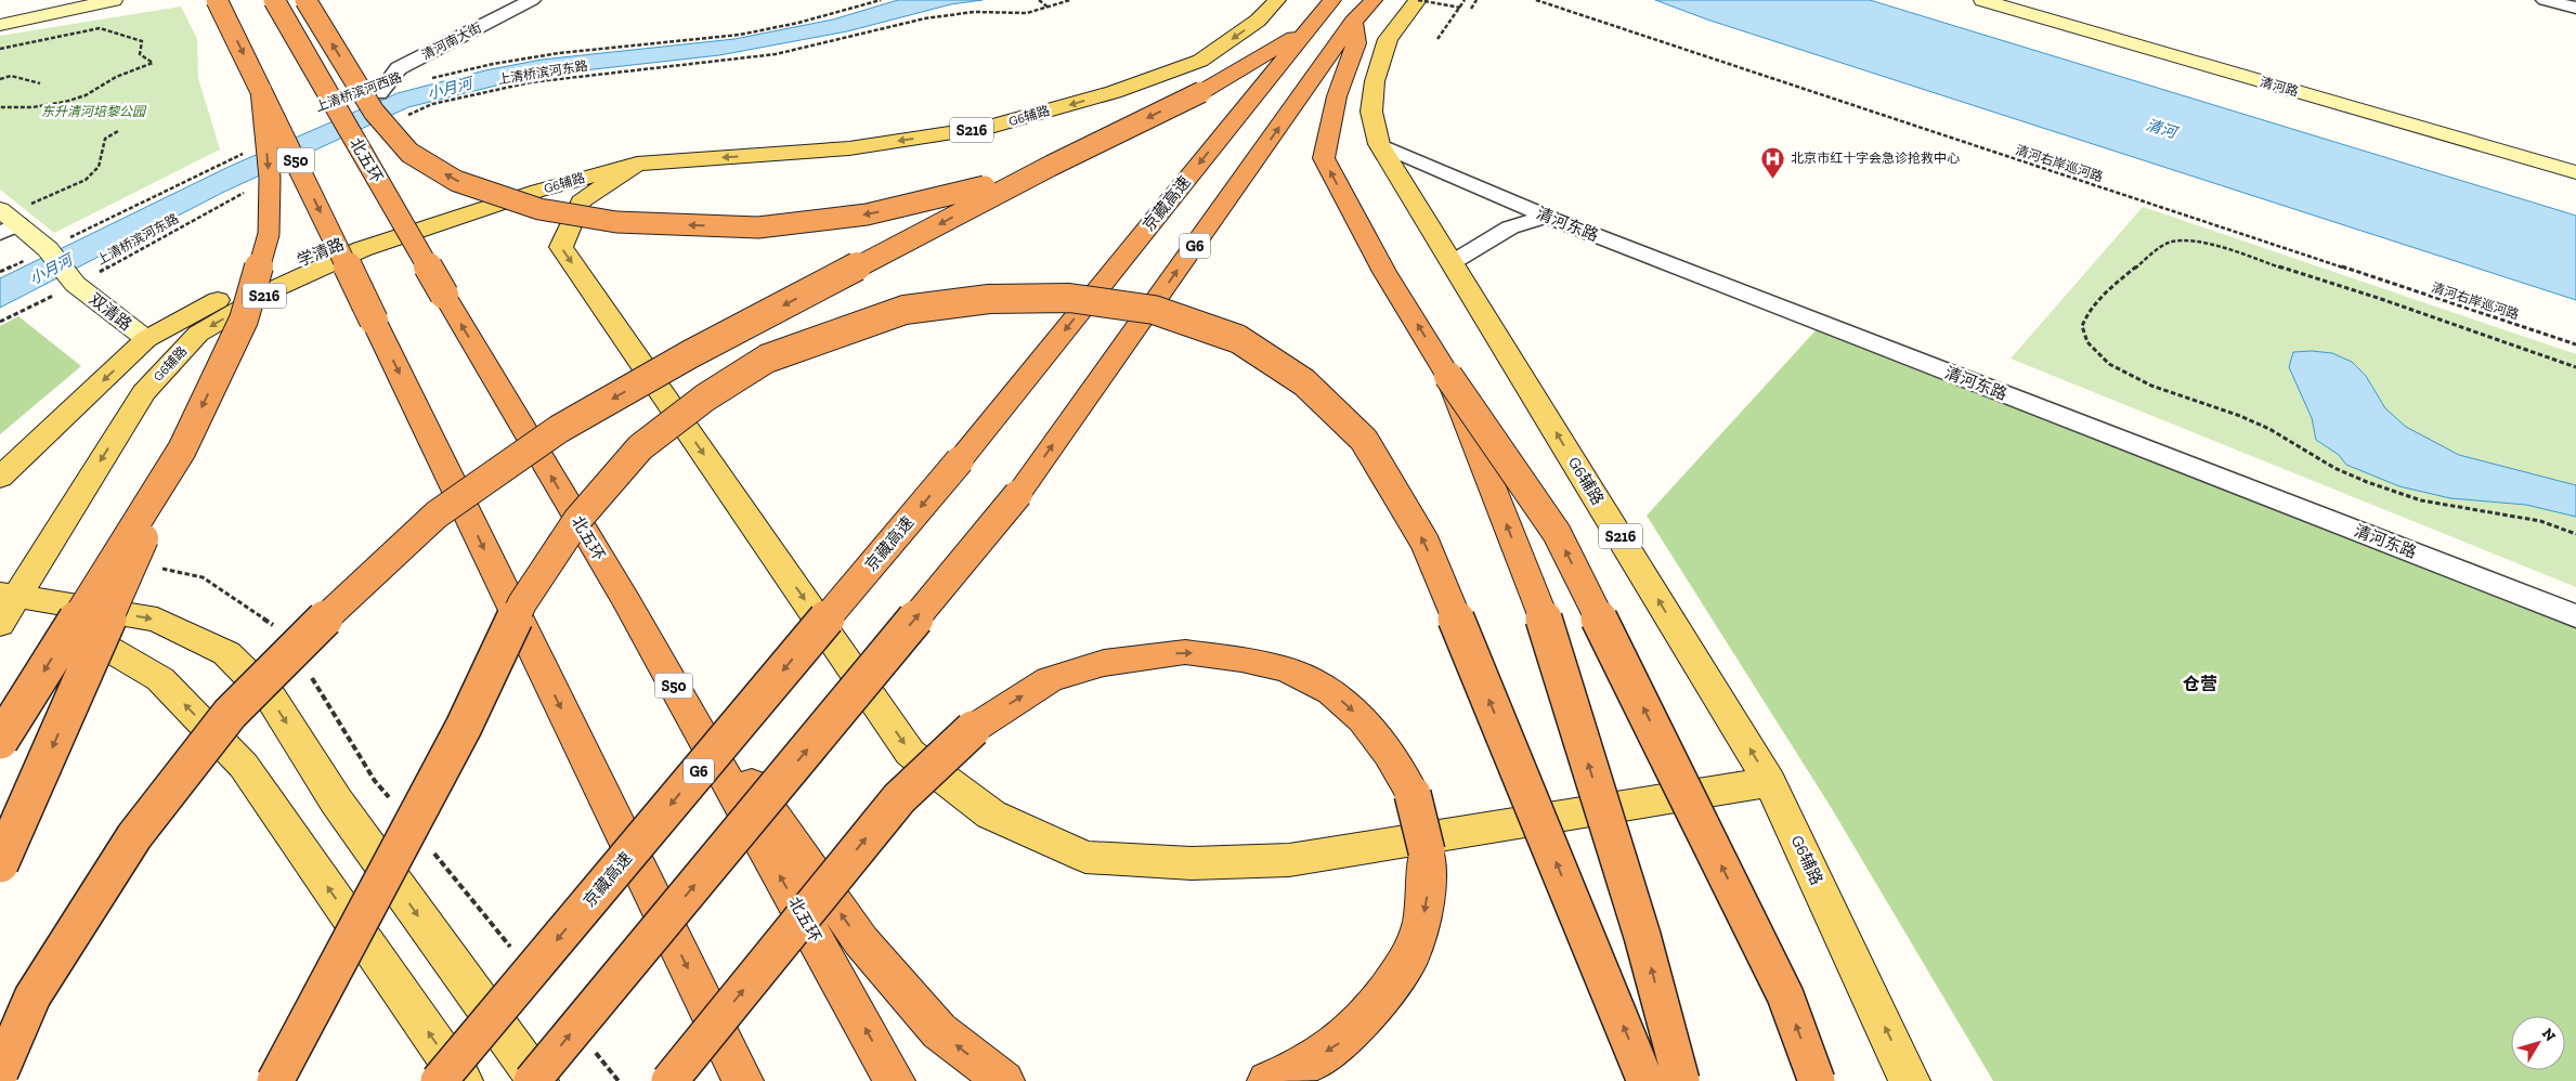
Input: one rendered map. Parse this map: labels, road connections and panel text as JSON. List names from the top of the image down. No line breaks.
{"streets":{"highway":["S50","北五环","京藏高速","G6"],"main road":["G6辅路","S216","学清路"],"street":["清河南大街","清河路","清河东路","双清路"],"path":["上清桥滨河东路","上清桥滨河西路","清河右岸巡河路"]},"crossings":[["上清桥滨河东路","双清路"],["G6辅路","清河东路"],["G6辅路","学清路"],["学清路","双清路"]],"districts":["仓营"],"water":["小月河","清河"],"parks":["东升清河培黎公园"],"places":{"hospital":["北京市红十字会急诊抢救中心"]},"north":"top right"}
